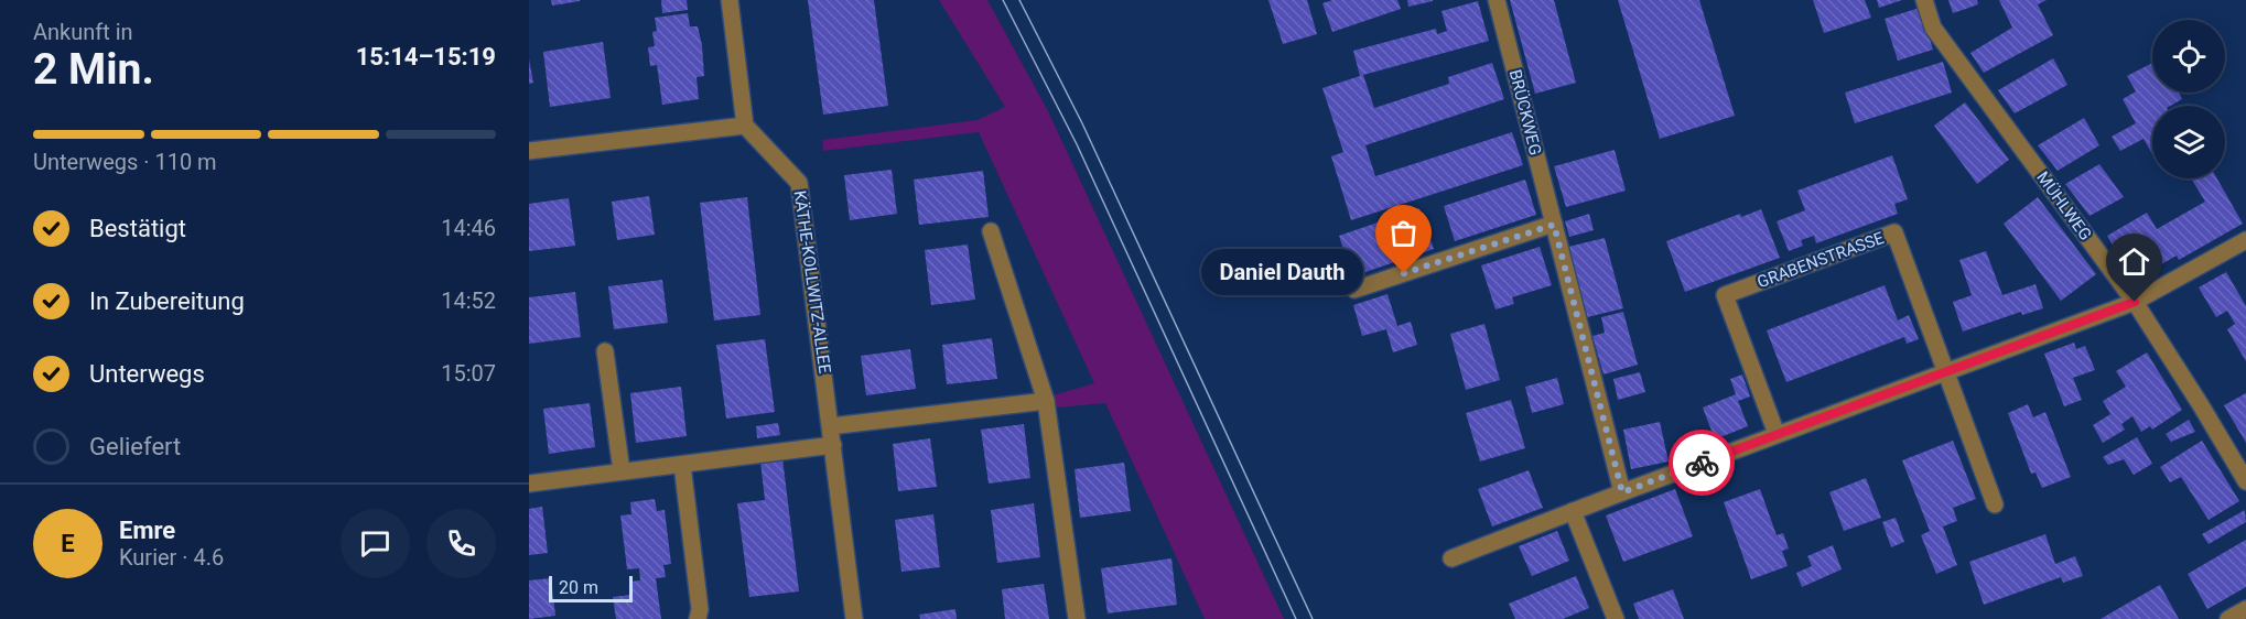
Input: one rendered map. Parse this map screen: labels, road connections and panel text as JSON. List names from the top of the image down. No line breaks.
{"streets":{"street":["BRÜCKWEG","MÜHLWEG","GRABENSTRASSE","KÄTHE-KOLLWITZ-ALLEE"]},"places":["Daniel Dauth"],"scale_bar":"20 m","page":{"heading":["2 Min.","Ankunft in","15:14–15:19"],"panel":["Emre","Kurier · 4.6"],"bar":"Unterwegs · 110 m","list":[["Bestätigt","14:46"],["In Zubereitung","14:52"],["Unterwegs","15:07"],"Geliefert"],"bubble":"Daniel Dauth","round":"E","scale":"20 m"}}
